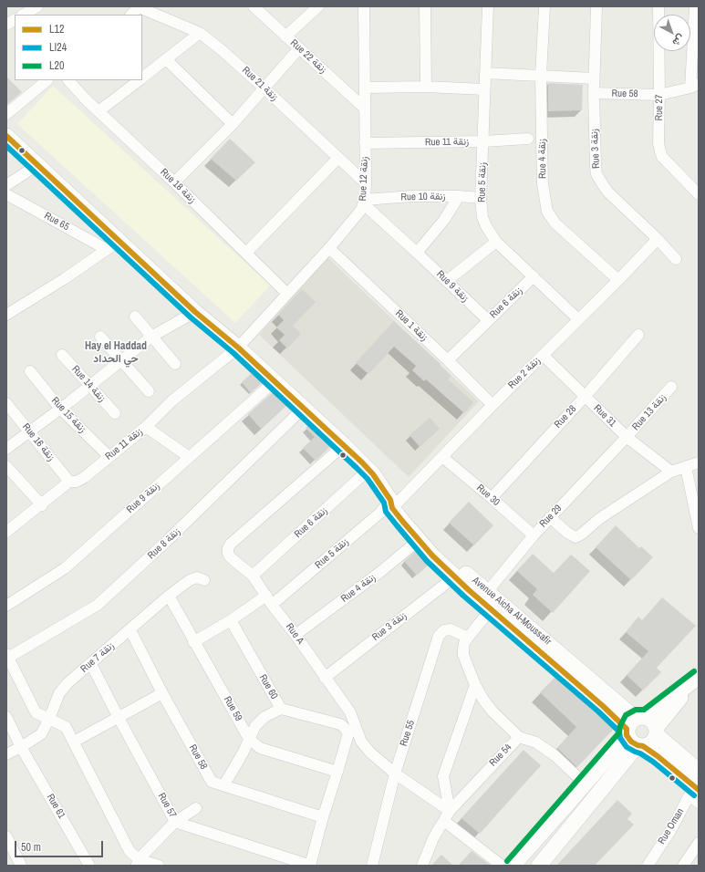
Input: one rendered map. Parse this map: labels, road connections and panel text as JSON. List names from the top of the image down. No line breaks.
{"streets":{"street":["Rue 22 زنقة","Rue 21 زنقة","Rue 58","Rue 27","Rue 11 زنقة","Rue 3 زنقة","Rue 4 زنقة","Rue 12 زنقة","Rue 5 زنقة","Rue 18 زنقة","Rue 10 زنقة","Rue 65","Rue 9 زنقة","Rue 6 زنقة","Rue 1 زنقة","Rue 2 زنقة","Rue 14 زنقة","Rue 13 زنقة","Rue 15 زنقة","Rue 31","Rue 28","Rue 16 زنقة","Rue 30","Rue 29","Rue 8 زنقة","Avenue Aicha Al-Moussafir","Rue A","Rue 7 زنقة","Rue 60","Rue 59","Rue 55","Rue 54","Rue 57","Rue 61","Rue Oman"]},"crossings":[["Rue 22 زنقة","Rue 12 زنقة"],["Rue 21 زنقة","Rue 12 زنقة"],["Rue 58","Rue 27"],["Rue 58","Rue 3 زنقة"],["Rue 58","Rue 7 زنقة"],["Rue 11 زنقة","Rue 12 زنقة"],["Rue 11 زنقة","Rue 5 زنقة"],["Rue 11 زنقة","Rue 15 زنقة"],["Rue 11 زنقة","Rue 16 زنقة"],["Rue 11 زنقة","Avenue Aicha Al-Moussafir"],["Rue 3 زنقة","Rue 2 زنقة"],["Rue 3 زنقة","Avenue Aicha Al-Moussafir"],["Rue 3 زنقة","Rue A"],["Rue 4 زنقة","Rue 2 زنقة"],["Rue 4 زنقة","Avenue Aicha Al-Moussafir"],["Rue 4 زنقة","Rue A"],["Rue 12 زنقة","Rue 18 زنقة"],["Rue 12 زنقة","Rue 10 زنقة"],["Rue 12 زنقة","Rue 9 زنقة"],["Rue 12 زنقة","Rue 1 زنقة"],["Rue 12 زنقة","Avenue Aicha Al-Moussafir"],["Rue 5 زنقة","Rue 10 زنقة"],["Rue 5 زنقة","Rue 6 زنقة"],["Rue 5 زنقة","Rue 2 زنقة"],["Rue 5 زنقة","Avenue Aicha Al-Moussafir"],["Rue 5 زنقة","Rue A"],["Rue 10 زنقة","Rue 9 زنقة"],["Rue 9 زنقة","Rue 6 زنقة"],["Rue 9 زنقة","Avenue Aicha Al-Moussafir"],["Rue 6 زنقة","Rue 1 زنقة"],["Rue 6 زنقة","Avenue Aicha Al-Moussafir"],["Rue 6 زنقة","Rue A"],["Rue 1 زنقة","Rue 2 زنقة"],["Rue 2 زنقة","Rue 31"],["Rue 2 زنقة","Rue 30"],["Rue 2 زنقة","Avenue Aicha Al-Moussafir"],["Rue 13 زنقة","Rue 31"],["Rue 13 زنقة","Rue 29"],["Rue 31","Rue 28"],["Rue 31","Rue 29"],["Rue 28","Rue 30"],["Rue 30","Rue 29"],["Rue 29","Avenue Aicha Al-Moussafir"],["Rue 29","Rue 54"],["Rue 8 زنقة","Avenue Aicha Al-Moussafir"],["Avenue Aicha Al-Moussafir","Rue A"],["Avenue Aicha Al-Moussafir","Rue 54"],["Avenue Aicha Al-Moussafir","Rue Oman"],["Rue A","Rue 60"],["Rue A","Rue 55"],["Rue A","Rue 54"],["Rue 7 زنقة","Rue 59"],["Rue 7 زنقة","Rue 57"],["Rue 7 زنقة","Rue 61"],["Rue 55","Rue 54"]],"districts":["Hay el Haddad حي الحداد"],"lines":["transit line L12","transit line LI24","transit line L20"],"legend":["L12","LI24","L20"],"scale_bar":"50 m","north":"bottom right"}
